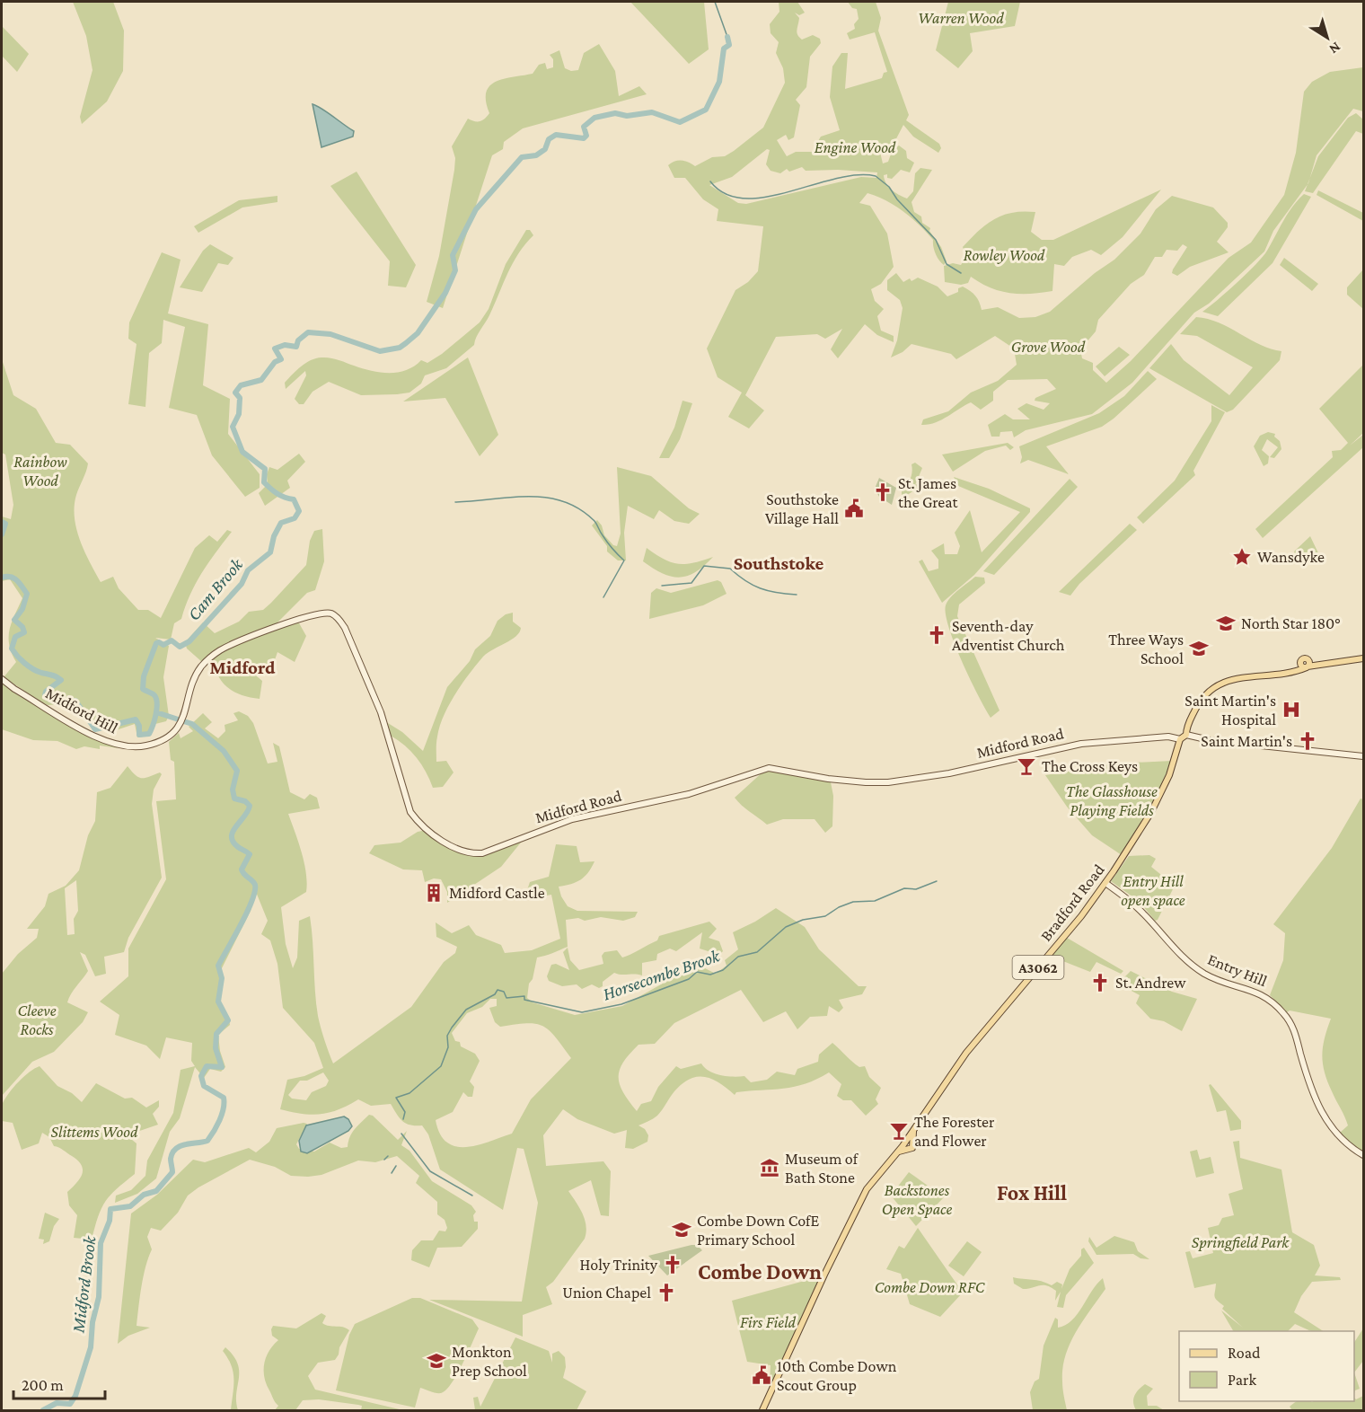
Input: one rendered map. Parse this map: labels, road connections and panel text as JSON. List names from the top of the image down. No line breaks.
{"streets":{"main road":["Midford Hill","Midford Road","Bradford Road","A3062","Entry Hill"]},"crossings":[["Midford Hill","Midford Road"],["Midford Road","Bradford Road"],["Bradford Road","Entry Hill"]],"districts":["Southstoke","Midford","Fox Hill","Combe Down"],"water":["Cam Brook","Horsecombe Brook","Midford Brook"],"parks":["Warren Wood","Engine Wood","Rowley Wood","Grove Wood","Rainbow Wood","The Glasshouse Playing Fields","Entry Hill open space","Cleeve Rocks","Slittems Wood","Backstones Open Space","Springfield Park","Combe Down RFC","Firs Field"],"places":{"church":["St. James the Great","Seventh-day Adventist Church","Saint Martin's","St. Andrew","Holy Trinity","Union Chapel"],"public building":["Southstoke Village Hall","10th Combe Down Scout Group"],"place":["Wansdyke"],"school or university":["North Star 180°","Three Ways School","Combe Down CofE Primary School","Monkton Prep School"],"hospital":["Saint Martin's Hospital"],"bar":["The Cross Keys","The Forester and Flower"],"building":["Midford Castle"],"museum":["Museum of Bath Stone"]},"legend":["Road","Park"],"scale_bar":"200 m","north":"bottom right"}
